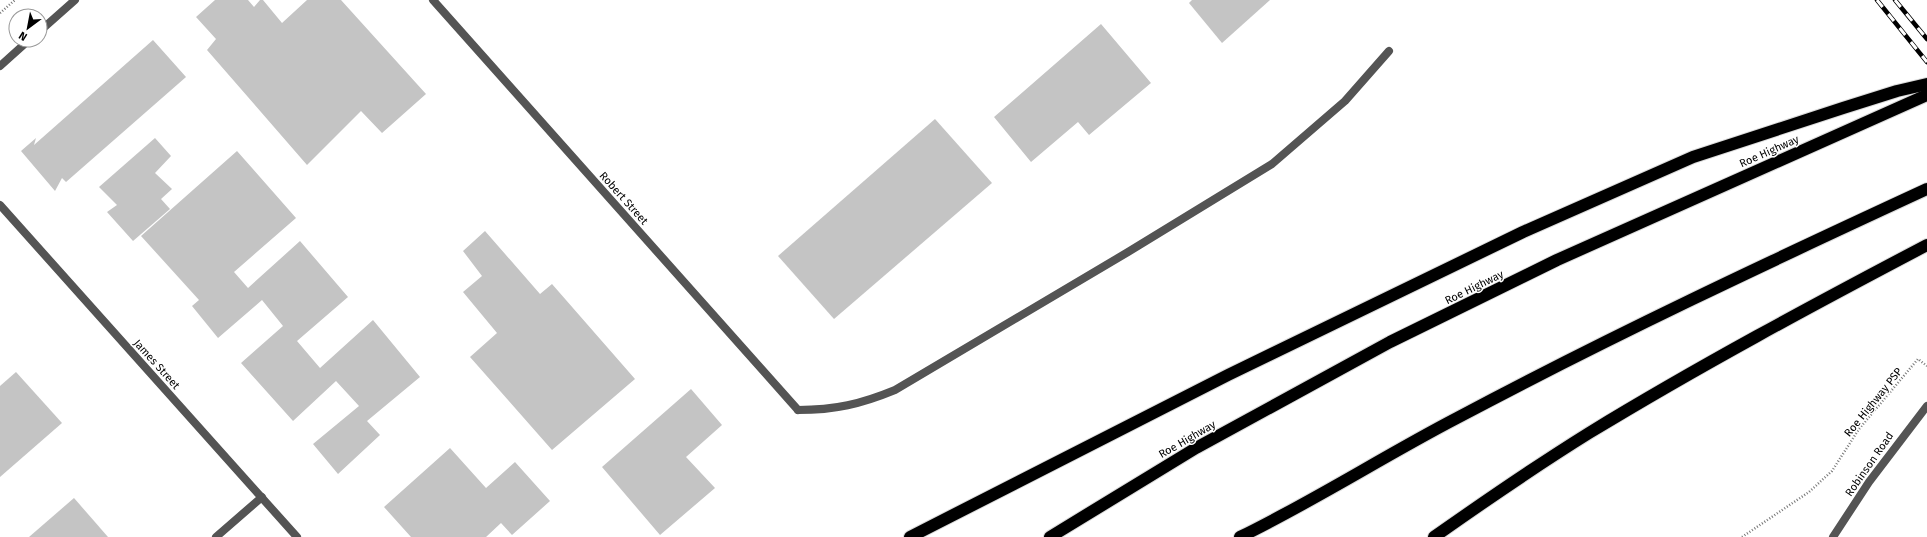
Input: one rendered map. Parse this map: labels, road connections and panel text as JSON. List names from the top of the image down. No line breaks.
{"streets":{"highway":["Roe Highway"],"street":["Robert Street","James Street","Robinson Road"],"path":["Roe Highway PSP"]},"north":"bottom left"}
